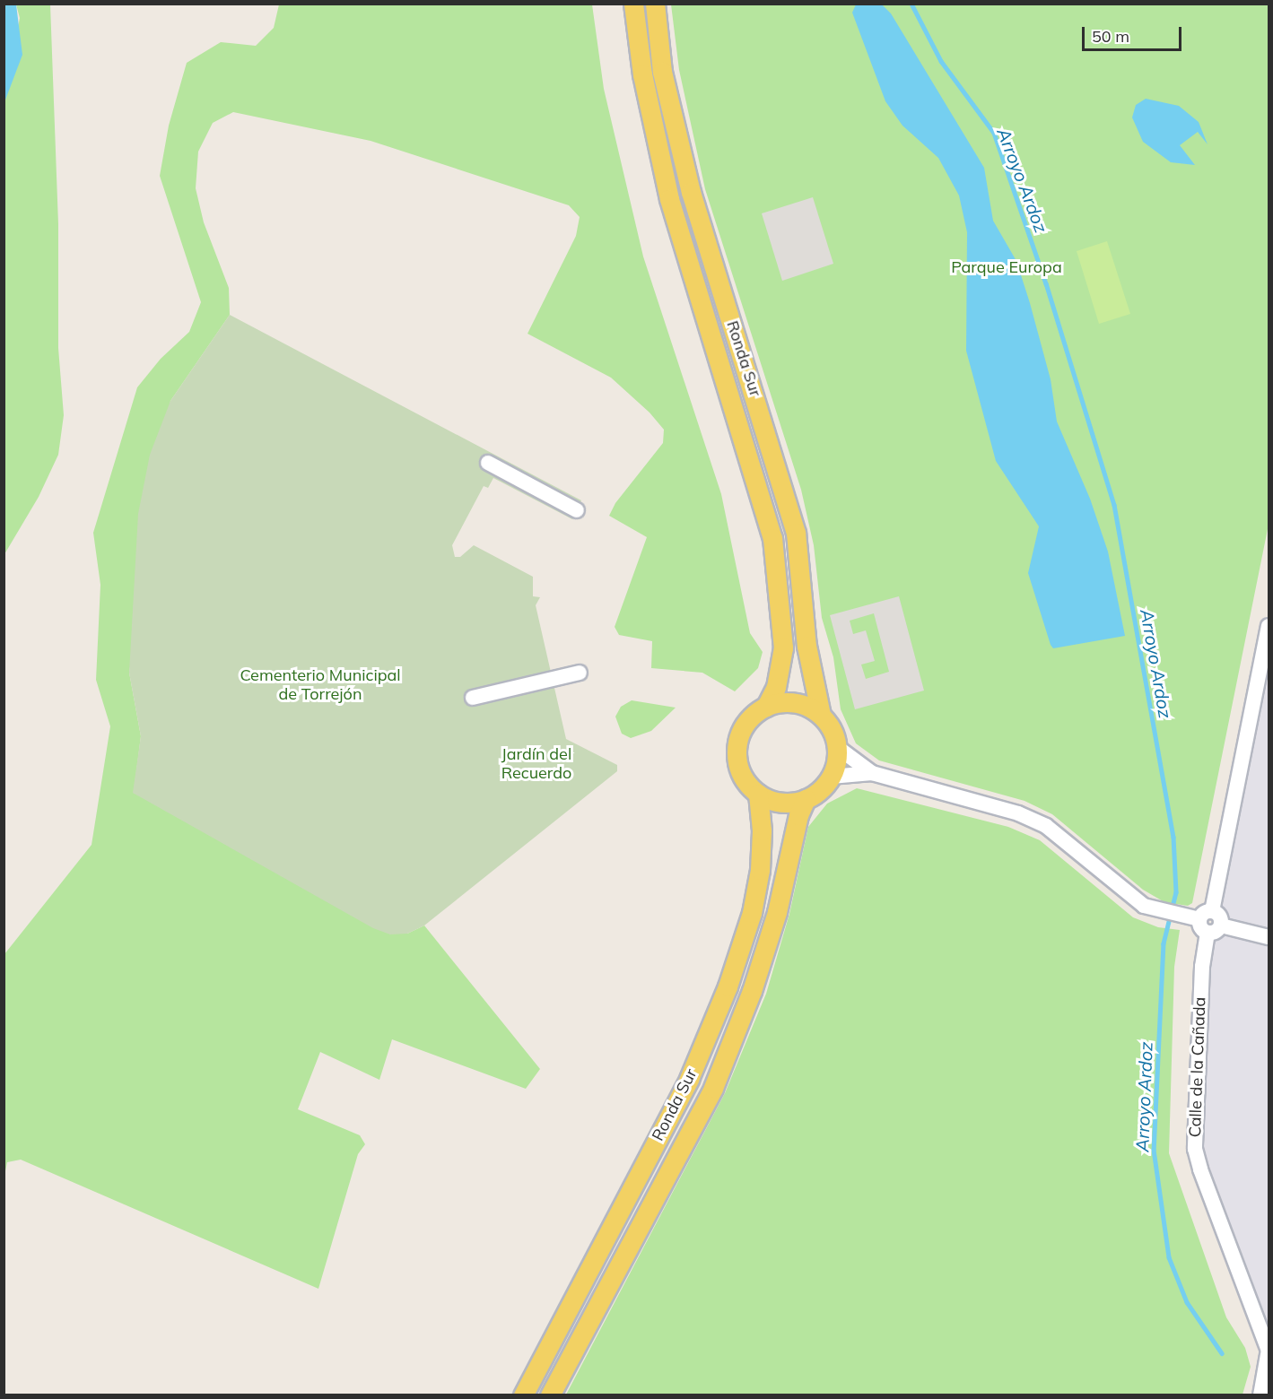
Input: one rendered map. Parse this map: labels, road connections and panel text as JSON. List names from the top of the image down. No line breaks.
{"streets":{"main road":["Ronda Sur"],"street":["Calle de la Cañada"]},"water":["Arroyo Ardoz"],"parks":["Parque Europa","Cementerio Municipal de Torrejón","Jardín del Recuerdo"],"scale_bar":"50 m"}
